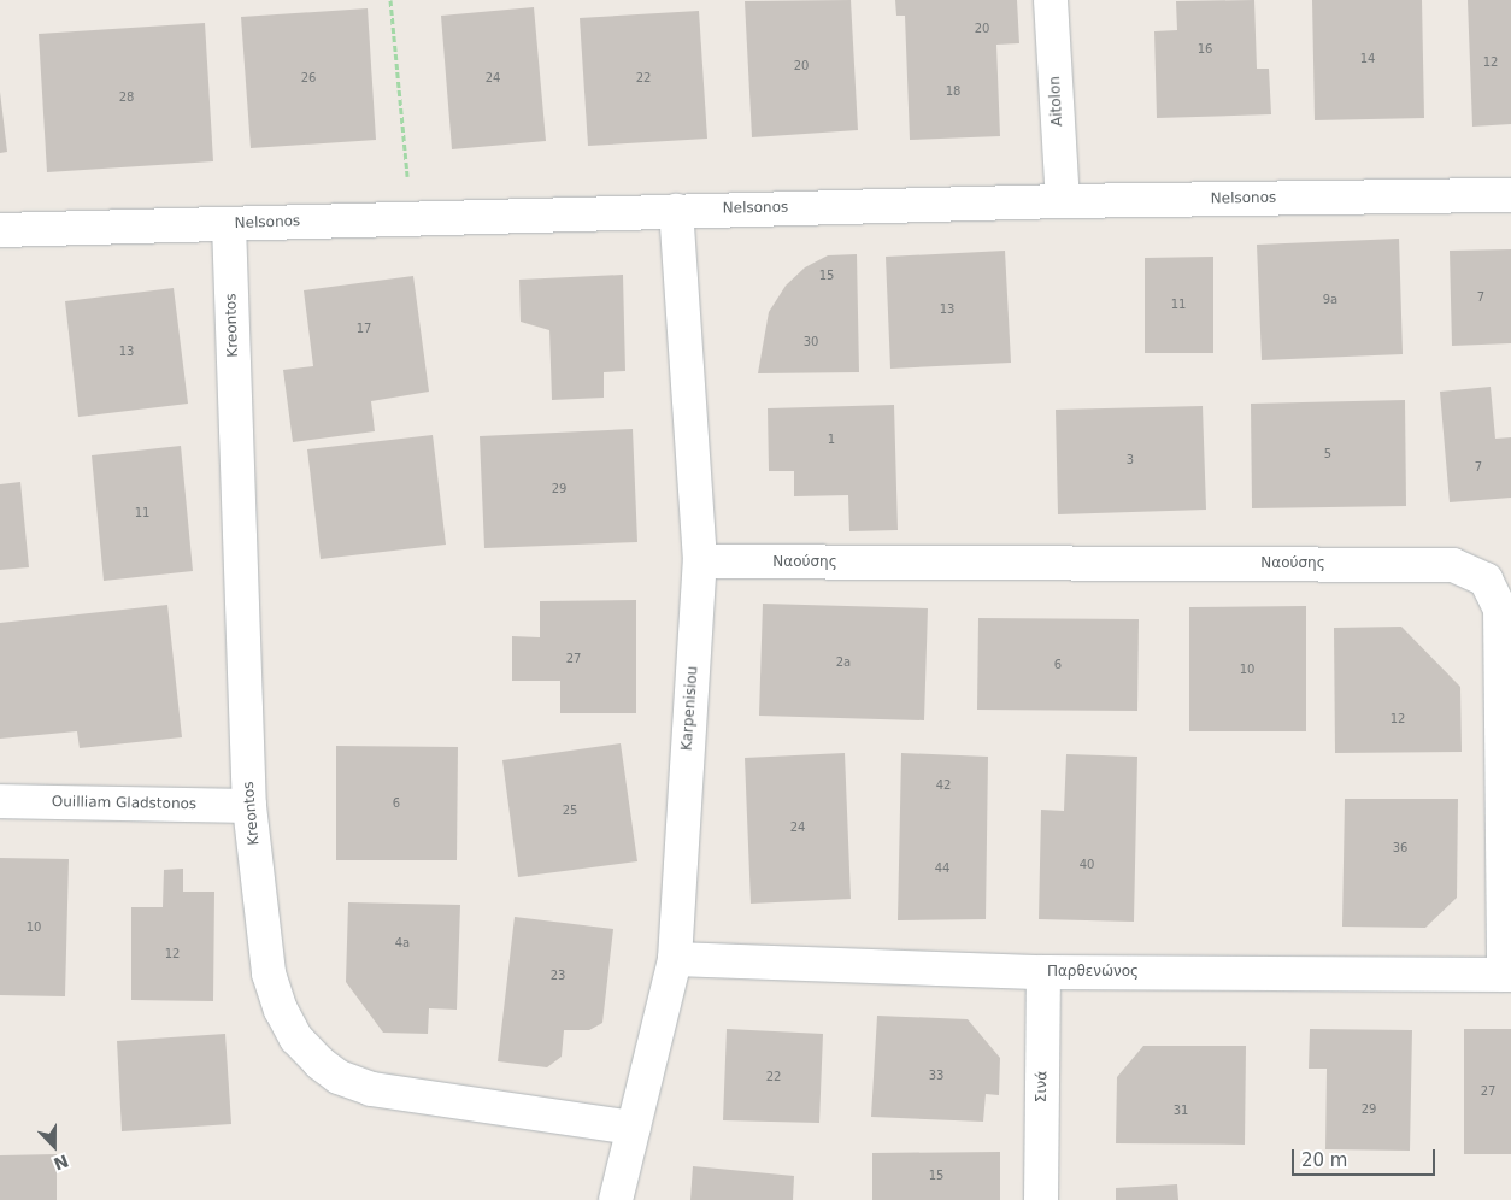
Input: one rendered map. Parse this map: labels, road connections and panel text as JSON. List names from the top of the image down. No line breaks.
{"streets":{"street":["Aitolon","Nelsonos","Kreontos","Ναούσης","Karpenisiou","Ouilliam Gladstonos","Παρθενώνος","Σινά"]},"crossings":[["Aitolon","Nelsonos"],["Nelsonos","Kreontos"],["Nelsonos","Karpenisiou"],["Kreontos","Karpenisiou"],["Kreontos","Ouilliam Gladstonos"],["Ναούσης","Karpenisiou"],["Ναούσης","Παρθενώνος"],["Karpenisiou","Παρθενώνος"],["Παρθενώνος","Σινά"]],"house_numbers":["20","16","14","12","20","26","24","22","18","28","15","7","9a","11","13","17","30","13","1","5","3","7","29","11","27","2a","6","10","12","42","6","25","24","36","40","44","10","4a","12","23","33","22","27","29","31","15"],"scale_bar":"20 m","north":"bottom"}
